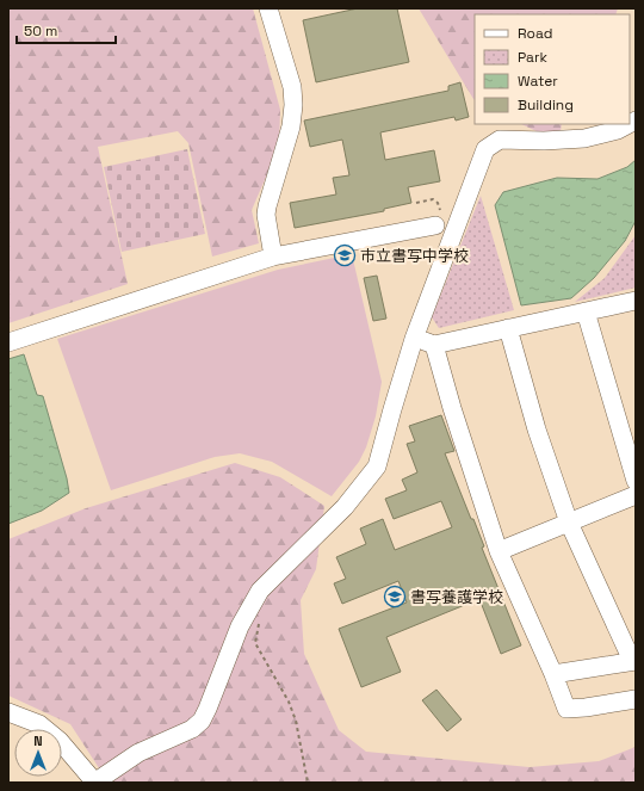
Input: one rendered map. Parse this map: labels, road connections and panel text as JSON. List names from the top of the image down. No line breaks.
{"places":{"school or university":["市立書写中学校","書写養護学校"]},"legend":["Road","Park","Water","Building"],"scale_bar":"50 m","north":"top"}
